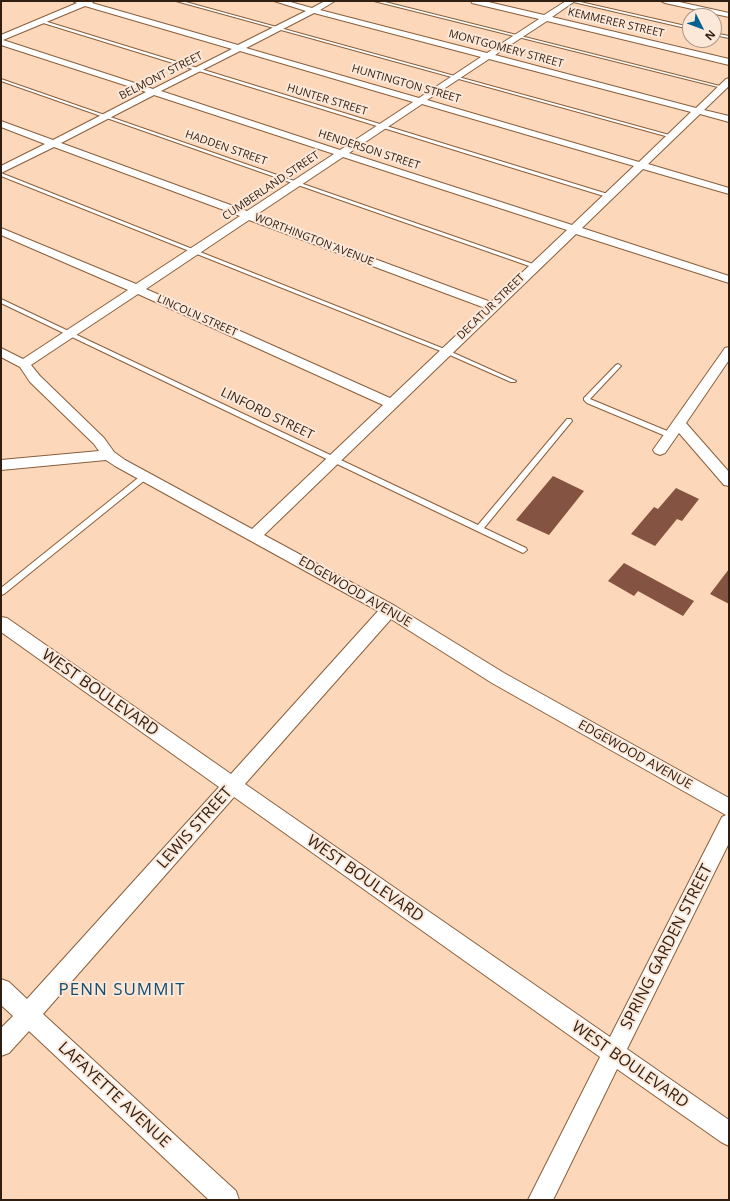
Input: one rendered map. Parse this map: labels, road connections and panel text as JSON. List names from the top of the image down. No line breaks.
{"streets":{"street":["KEMMERER STREET","MONTGOMERY STREET","BELMONT STREET","HUNTINGTON STREET","HENDERSON STREET","CUMBERLAND STREET","WORTHINGTON AVENUE","DECATUR STREET","LINCOLN STREET","EDGEWOOD AVENUE","WEST BOULEVARD","LEWIS STREET","SPRING GARDEN STREET","LAFAYETTE AVENUE"],"lane":["HUNTER STREET","HADDEN STREET","LINFORD STREET"]},"crossings":[["KEMMERER STREET","CUMBERLAND STREET"],["MONTGOMERY STREET","BELMONT STREET"],["MONTGOMERY STREET","CUMBERLAND STREET"],["MONTGOMERY STREET","DECATUR STREET"],["BELMONT STREET","HUNTINGTON STREET"],["BELMONT STREET","HUNTER STREET"],["BELMONT STREET","HADDEN STREET"],["BELMONT STREET","HENDERSON STREET"],["BELMONT STREET","WORTHINGTON AVENUE"],["HUNTINGTON STREET","CUMBERLAND STREET"],["HUNTINGTON STREET","DECATUR STREET"],["HUNTER STREET","CUMBERLAND STREET"],["HUNTER STREET","DECATUR STREET"],["HADDEN STREET","CUMBERLAND STREET"],["HADDEN STREET","DECATUR STREET"],["HENDERSON STREET","CUMBERLAND STREET"],["HENDERSON STREET","DECATUR STREET"],["CUMBERLAND STREET","WORTHINGTON AVENUE"],["CUMBERLAND STREET","LINCOLN STREET"],["CUMBERLAND STREET","LINFORD STREET"],["CUMBERLAND STREET","EDGEWOOD AVENUE"],["WORTHINGTON AVENUE","DECATUR STREET"],["DECATUR STREET","LINCOLN STREET"],["DECATUR STREET","LINFORD STREET"],["DECATUR STREET","EDGEWOOD AVENUE"],["EDGEWOOD AVENUE","LEWIS STREET"],["WEST BOULEVARD","LEWIS STREET"],["WEST BOULEVARD","SPRING GARDEN STREET"],["LEWIS STREET","LAFAYETTE AVENUE"]],"districts":["PENN SUMMIT"],"north":"bottom right"}
